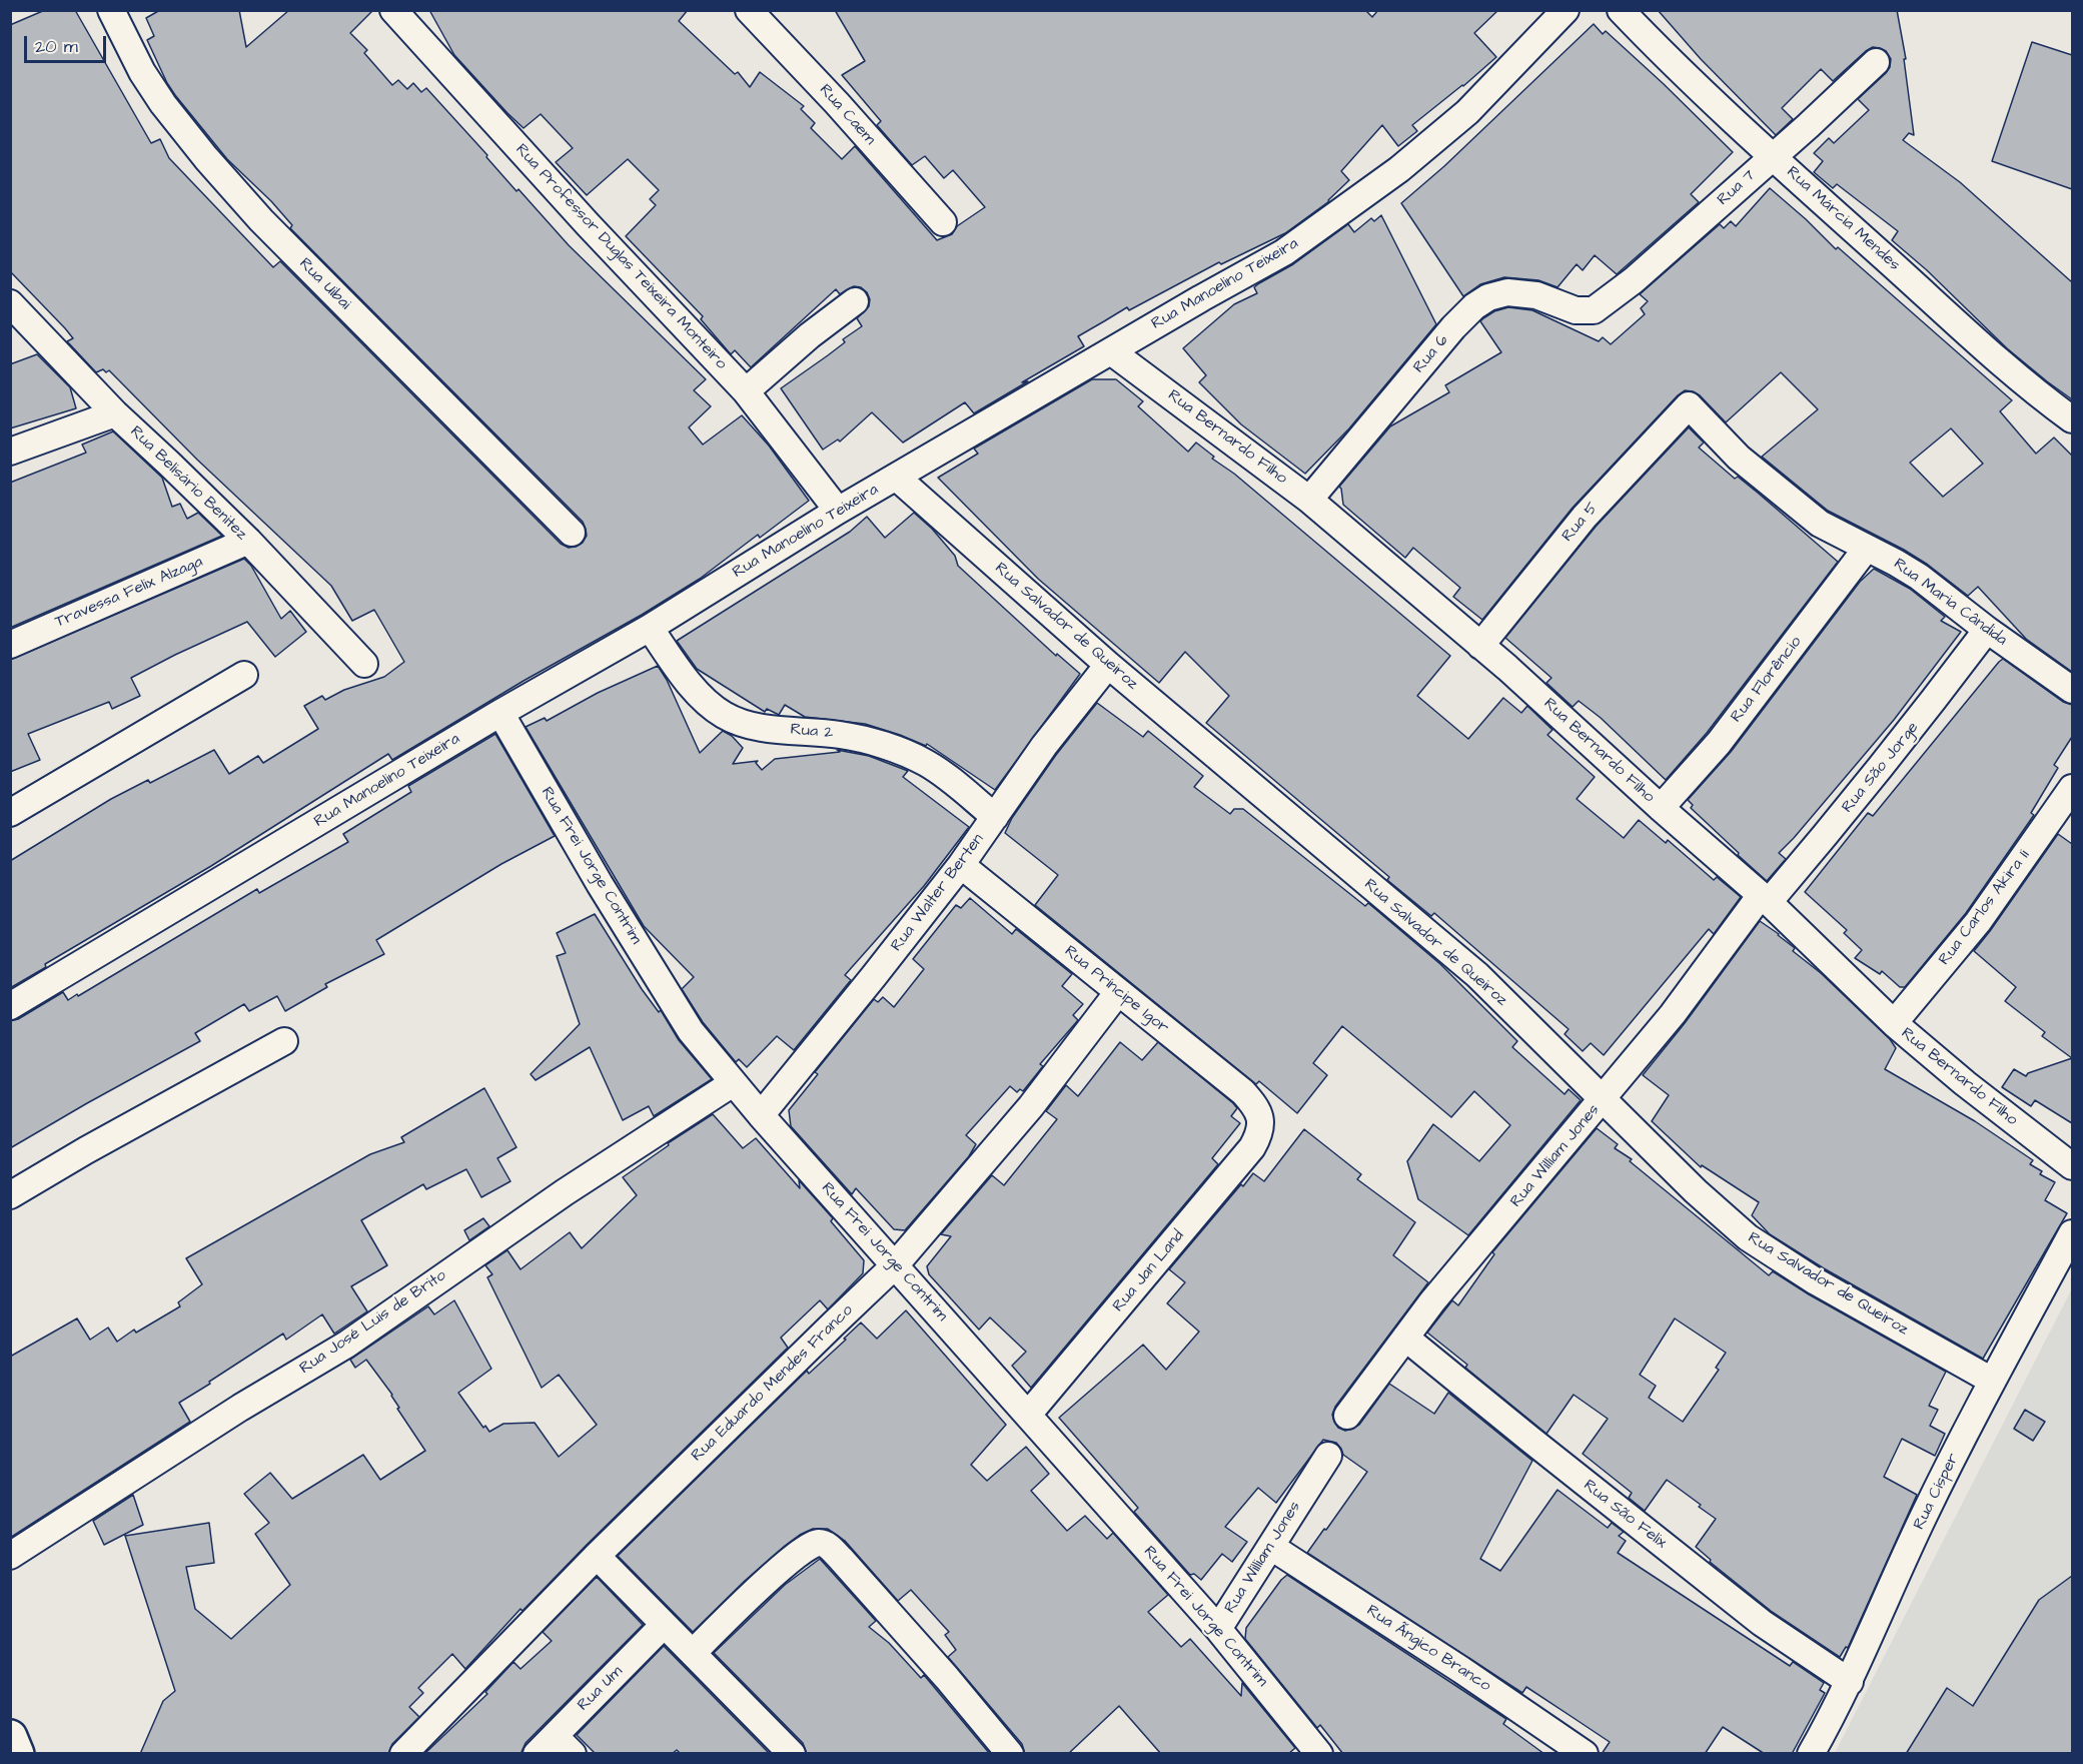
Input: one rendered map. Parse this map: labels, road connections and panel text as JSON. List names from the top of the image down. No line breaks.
{"streets":{"street":["Rua Caem","Rua 7","Rua Márcia Mendes","Rua Professor Duglas Teixeira Monteiro","Rua Uibai","Rua Manoelino Teixeira","Rua 6","Rua Bernardo Filho","Rua Belisário Benitez","Rua 5","Travessa Felix Alzaga","Rua Maria Cândida","Rua Salvador de Queiroz","Rua Florêncio","Rua 2","Rua São Jorge","Rua Frei Jorge Contrim","Rua Walter Berten","Rua Carlos Akira Ii","Rua Príncipe Igor","Rua William Jones","Rua Jan Land","Rua José Luis de Brito","Rua Eduardo Mendes Franco","Rua Císper","Rua São Felix","Rua Ãngico Branco","Rua Um"]},"crossings":[["Rua 7","Rua Márcia Mendes"],["Rua 7","Rua 6"],["Rua Professor Duglas Teixeira Monteiro","Rua Manoelino Teixeira"],["Rua Manoelino Teixeira","Rua Bernardo Filho"],["Rua Manoelino Teixeira","Rua Salvador de Queiroz"],["Rua Manoelino Teixeira","Rua 2"],["Rua Manoelino Teixeira","Rua Frei Jorge Contrim"],["Rua 6","Rua Bernardo Filho"],["Rua Bernardo Filho","Rua 5"],["Rua Bernardo Filho","Rua Florêncio"],["Rua Bernardo Filho","Rua São Jorge"],["Rua Bernardo Filho","Rua Carlos Akira Ii"],["Rua Bernardo Filho","Rua William Jones"],["Rua Belisário Benitez","Travessa Felix Alzaga"],["Rua 5","Rua Maria Cândida"],["Rua Maria Cândida","Rua Florêncio"],["Rua Maria Cândida","Rua São Jorge"],["Rua Salvador de Queiroz","Rua Walter Berten"],["Rua Salvador de Queiroz","Rua William Jones"],["Rua Salvador de Queiroz","Rua Císper"],["Rua 2","Rua Walter Berten"],["Rua São Jorge","Rua William Jones"],["Rua Frei Jorge Contrim","Rua Walter Berten"],["Rua Frei Jorge Contrim","Rua William Jones"],["Rua Frei Jorge Contrim","Rua Jan Land"],["Rua Frei Jorge Contrim","Rua José Luis de Brito"],["Rua Frei Jorge Contrim","Rua Eduardo Mendes Franco"],["Rua Walter Berten","Rua Príncipe Igor"],["Rua Príncipe Igor","Rua Jan Land"],["Rua Príncipe Igor","Rua Eduardo Mendes Franco"],["Rua William Jones","Rua São Felix"],["Rua William Jones","Rua Ãngico Branco"],["Rua Císper","Rua São Felix"]],"scale_bar":"20 m"}
